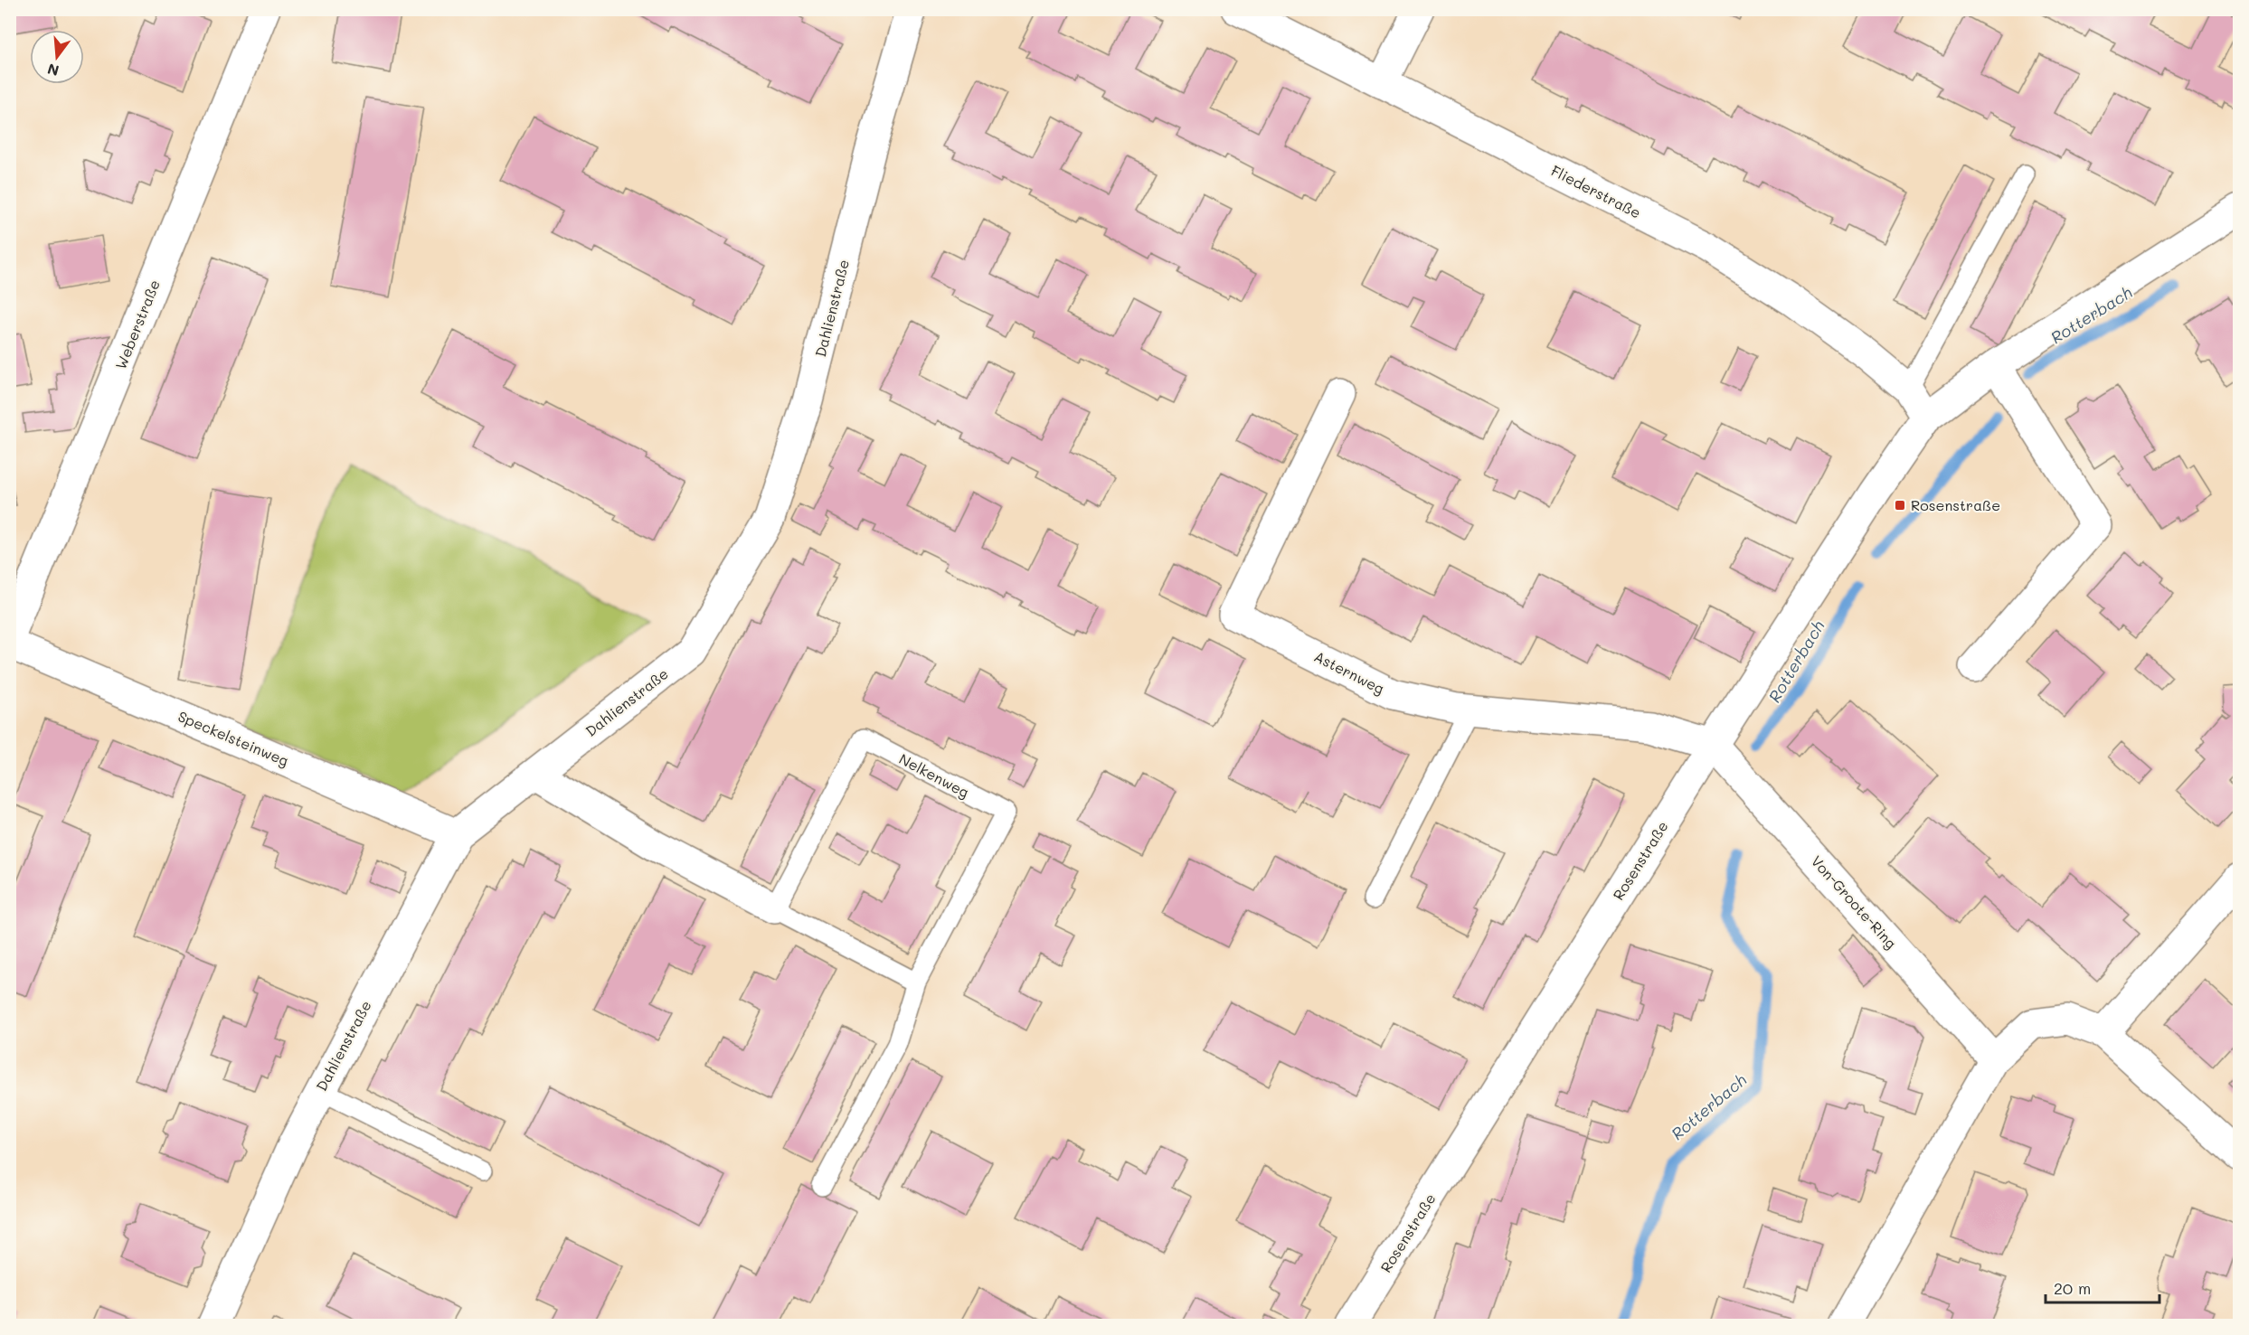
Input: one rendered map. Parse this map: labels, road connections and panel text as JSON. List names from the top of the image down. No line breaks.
{"streets":{"street":["Fliederstraße","Dahlienstraße","Weberstraße","Asternweg","Speckelsteinweg","Rosenstraße","Von-Groote-Ring"],"lane":["Nelkenweg"]},"crossings":[["Fliederstraße","Rosenstraße"],["Dahlienstraße","Speckelsteinweg"],["Asternweg","Rosenstraße"],["Asternweg","Von-Groote-Ring"],["Rosenstraße","Von-Groote-Ring"]],"water":["Rotterbach"],"places":{"transit":["Rosenstraße"]},"scale_bar":"20 m","north":"bottom"}
